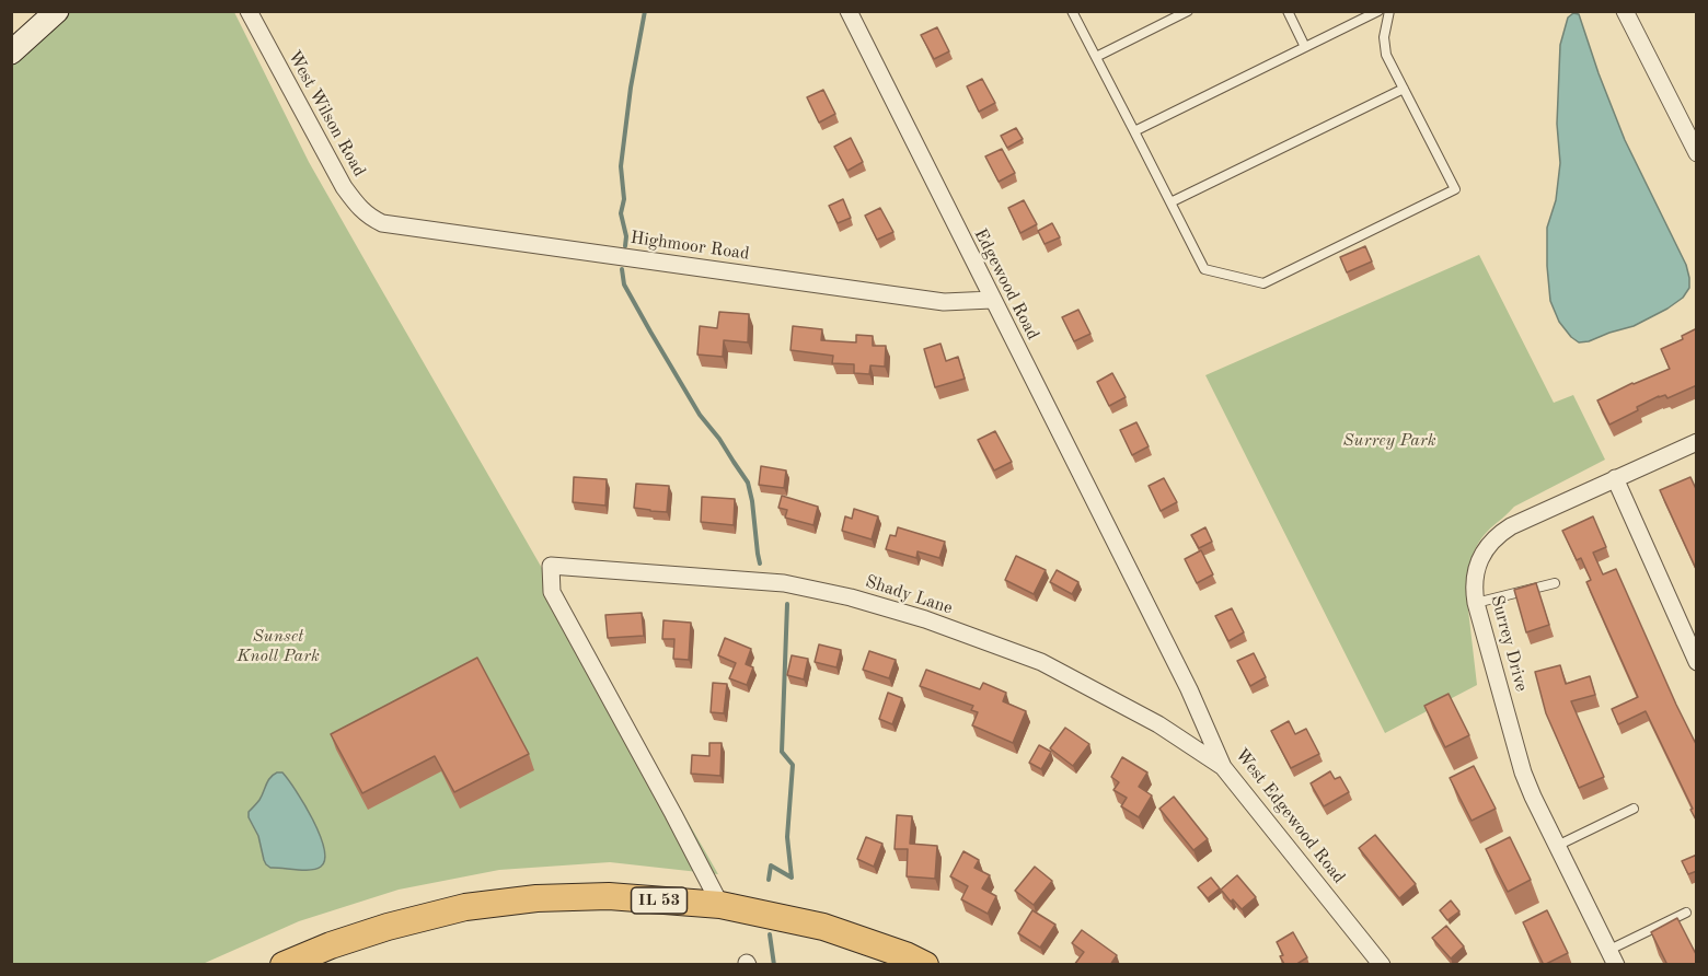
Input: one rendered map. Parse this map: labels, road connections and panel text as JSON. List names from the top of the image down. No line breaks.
{"streets":{"main road":["IL 53"],"street":["West Wilson Road","Highmoor Road","Edgewood Road","Shady Lane","Surrey Drive","West Edgewood Road"]},"crossings":[["West Wilson Road","Highmoor Road"],["Highmoor Road","Edgewood Road"],["Edgewood Road","West Edgewood Road"],["Shady Lane","West Edgewood Road"],["Shady Lane","IL 53"]],"parks":["Surrey Park","Sunset Knoll Park"]}
